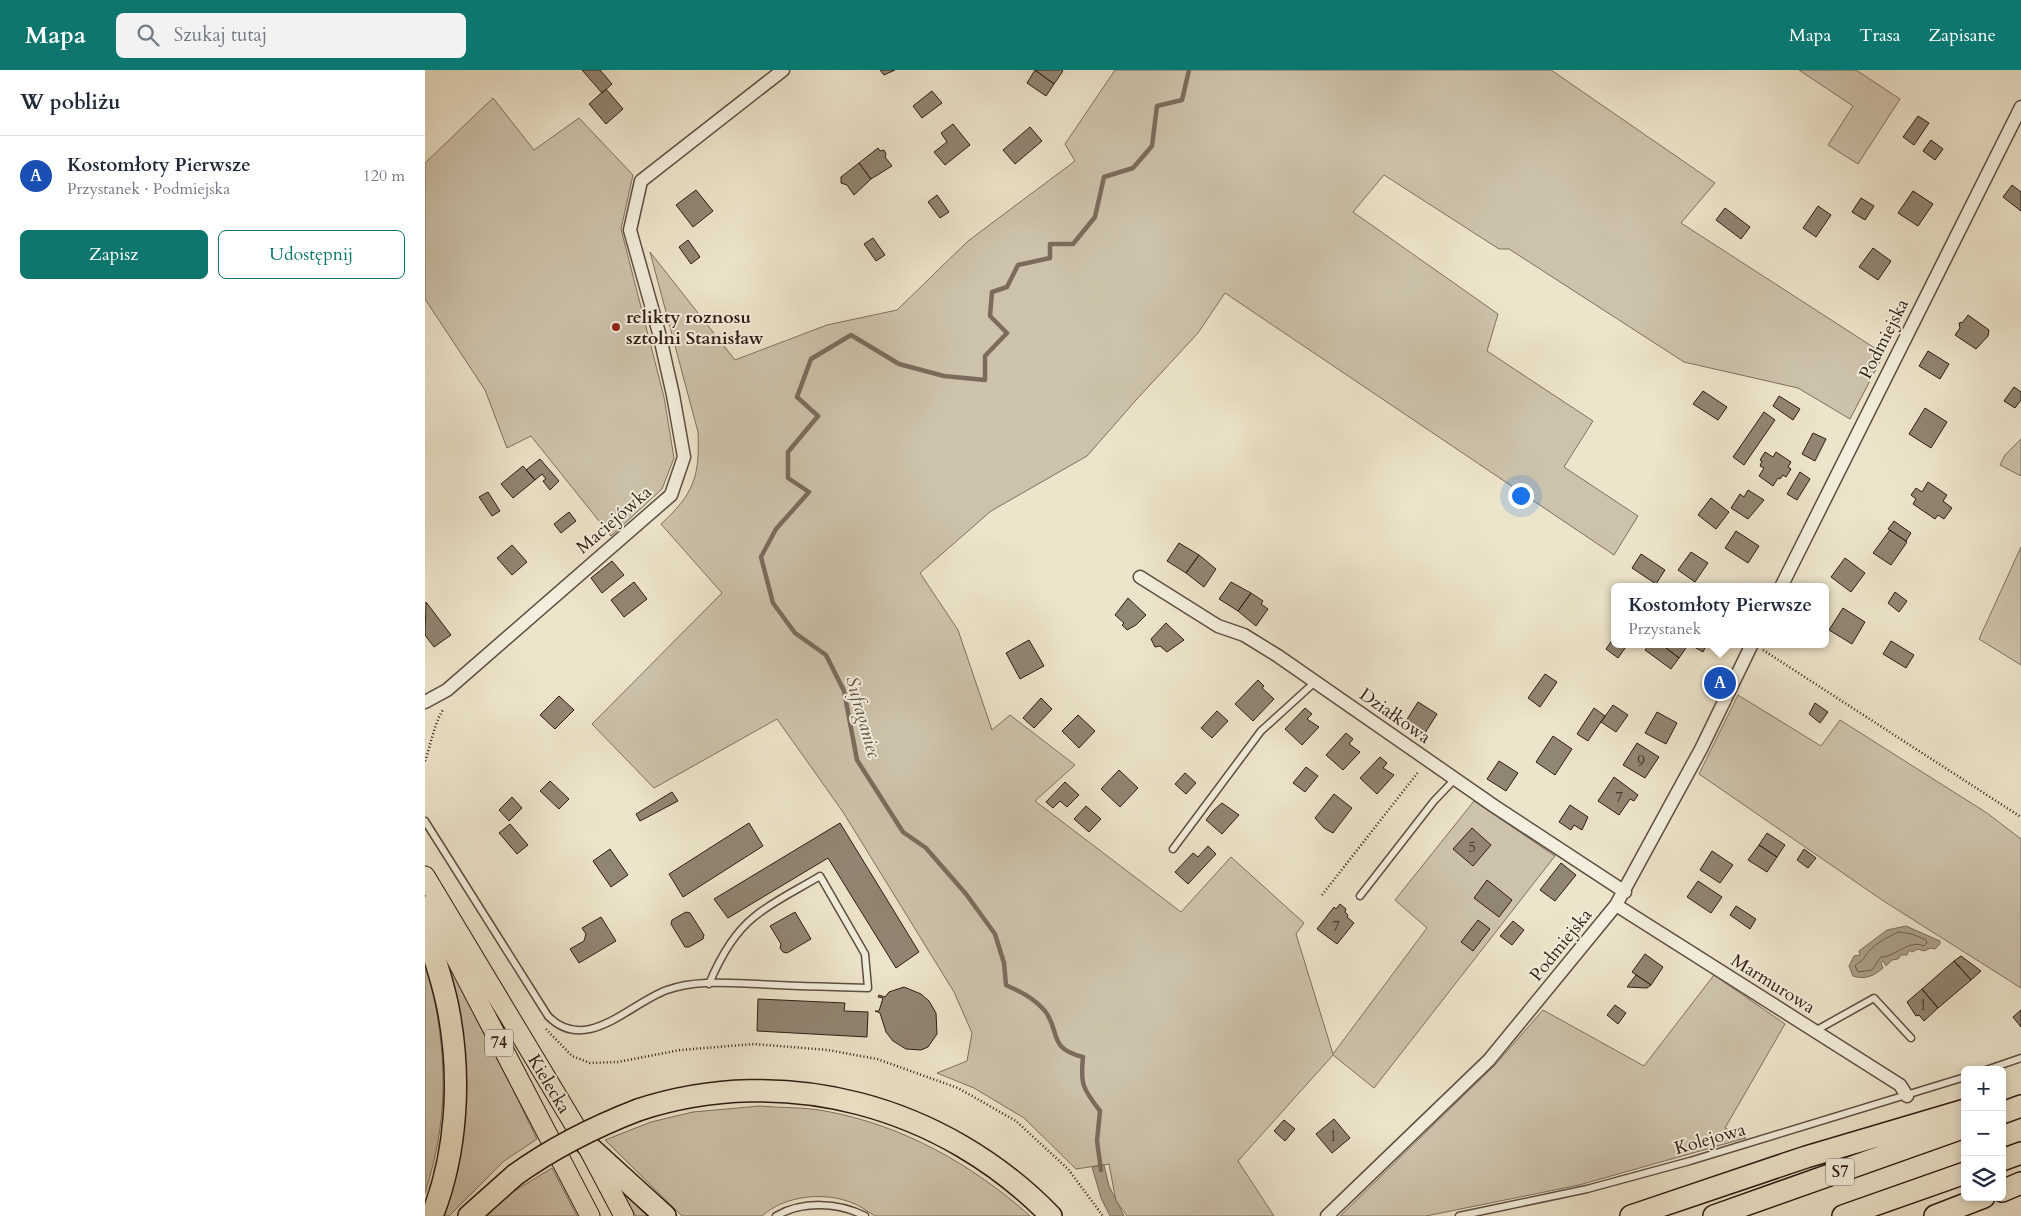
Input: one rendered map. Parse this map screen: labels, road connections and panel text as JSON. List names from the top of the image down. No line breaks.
{"streets":{"highway":["S7"],"main road":["74","Kielecka"],"street":["Podmiejska","Maciejówka","Działkowa","Marmurowa"],"lane":["Kolejowa"]},"crossings":[["Podmiejska","Działkowa"],["Podmiejska","Marmurowa"],["Marmurowa","Kolejowa"]],"water":["Sufraganiec"],"places":["relikty roznosu sztolni Stanisław"],"house_numbers":["9","7","5","7","1","1"],"page":{"header":"Mapa","search":"Szukaj tutaj","nav":["Mapa","Trasa","Zapisane"],"heading":"W pobliżu","list":[{"mark":"A","name":"Kostomłoty Pierwsze","note":"Przystanek · Podmiejska","value":"120 m"}],"buttons":["Zapisz","Udostępnij"],"popup":["Kostomłoty Pierwsze","Przystanek"],"pins":"A","map_buttons":["+","−"]}}
